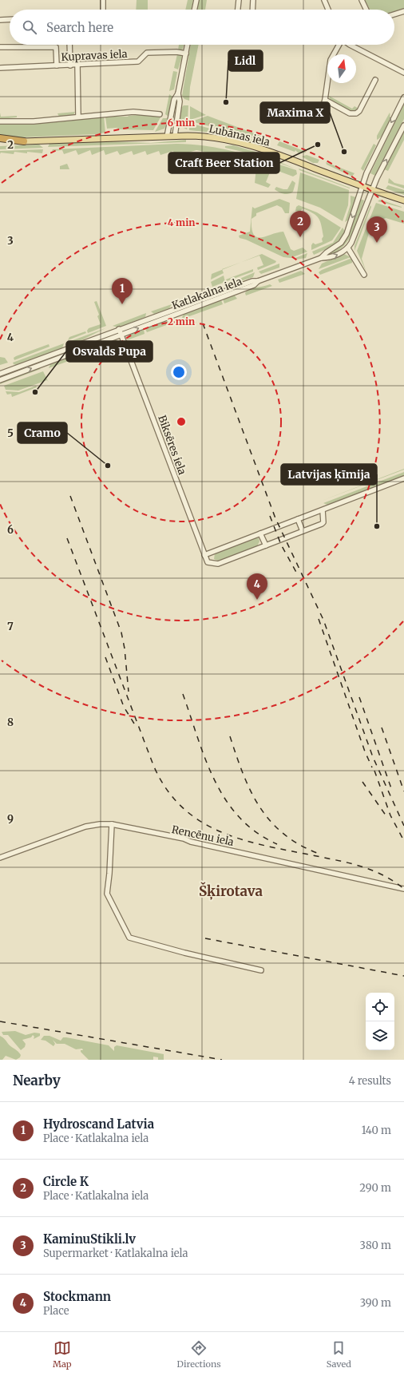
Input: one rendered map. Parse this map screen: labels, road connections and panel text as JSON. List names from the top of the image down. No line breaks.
{"streets":{"highway":["Lubānas iela"],"street":["Kupravas iela","Katlakalna iela","Biksēres iela","Rencēnu iela"]},"crossings":[["Lubānas iela","Katlakalna iela"],["Katlakalna iela","Biksēres iela"]],"districts":["Šķirotava"],"places":["Lidl","Craft Beer Station","Maxima X","Osvalds Pupa","Cramo","Latvijas ķīmija"],"north":"top","page":{"search":"Search here","pins":["2","3","1","4"],"heading":["Nearby","4 results"],"list":[{"mark":"1","name":"Hydroscand Latvia","note":"Place · Katlakalna iela","value":"140 m"},{"mark":"2","name":"Circle K","note":"Place · Katlakalna iela","value":"290 m"},{"mark":"3","name":"KaminuStikli.lv","note":"Supermarket · Katlakalna iela","value":"380 m"},{"mark":"4","name":"Stockmann","note":"Place","value":"390 m"}],"nav":["Map","Directions","Saved"]},"grid":{"rows":["2","3","4","5","6","7","8","9"]},"rings":["6 min","4 min","2 min"]}
